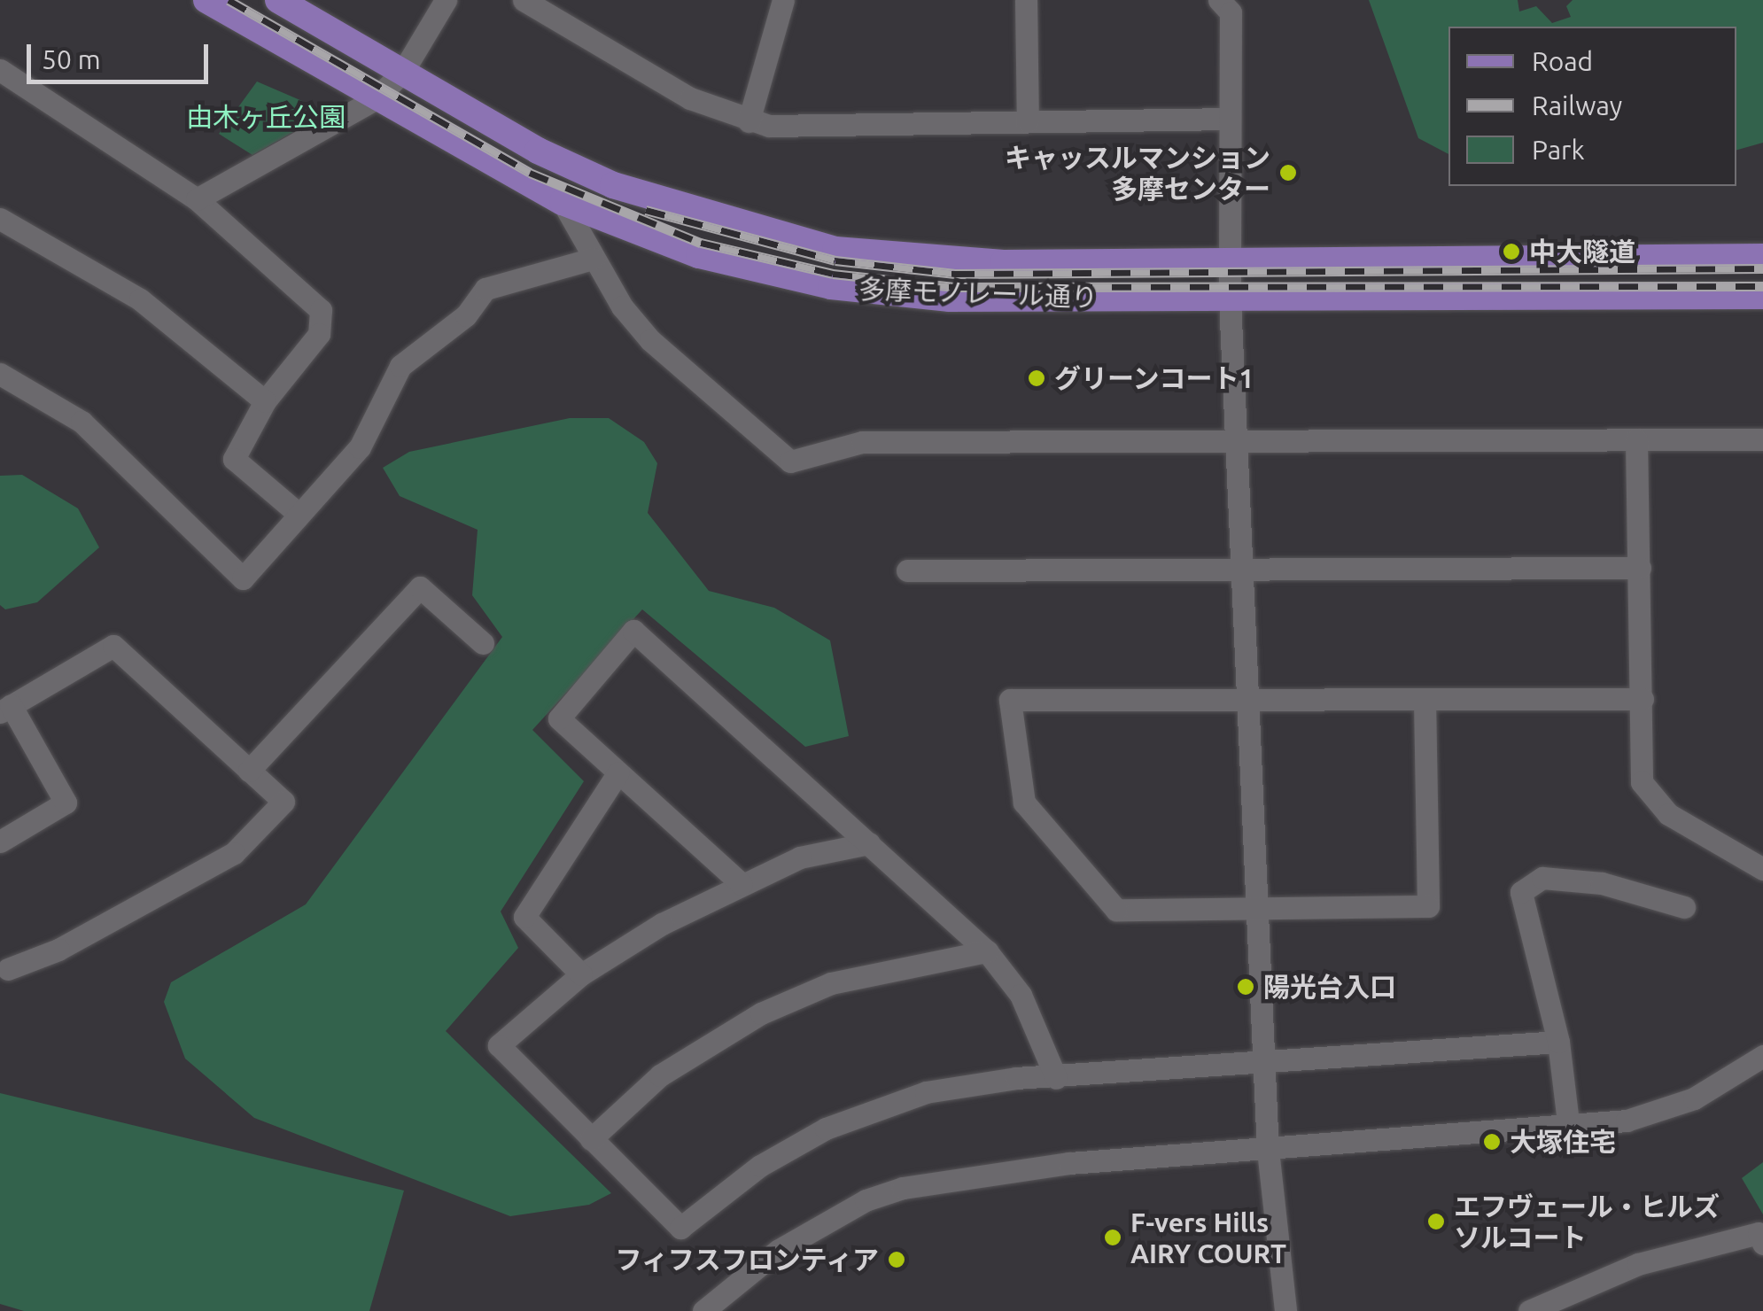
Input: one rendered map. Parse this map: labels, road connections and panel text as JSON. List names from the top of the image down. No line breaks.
{"streets":{"main road":["多摩モノレール通り"]},"parks":["由木ヶ丘公園"],"places":["キャッスルマンション 多摩センター","中大隧道","グリーンコート1","陽光台入口","大塚住宅","エフヴェール・ヒルズ ソルコート","F-vers Hills AIRY COURT","フィフスフロンティア"],"legend":["Road","Railway","Park"],"scale_bar":"50 m"}
